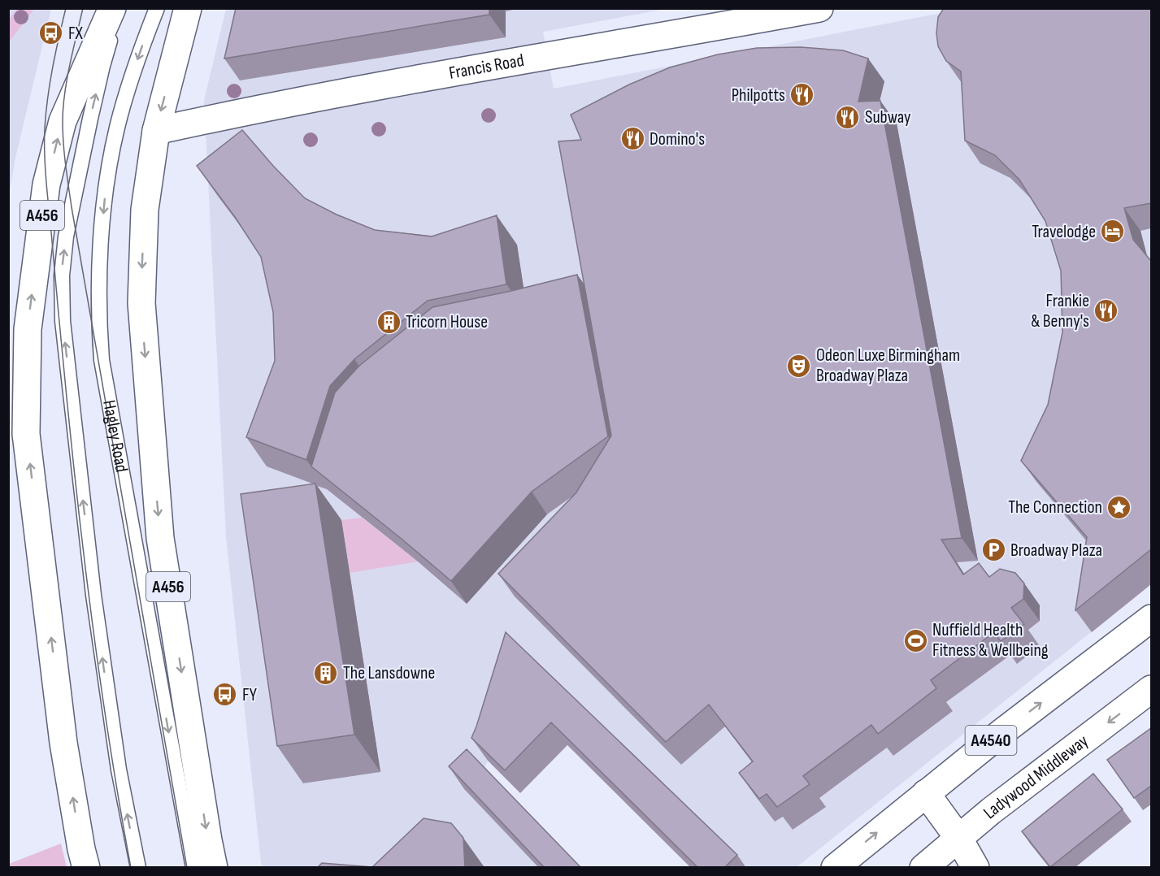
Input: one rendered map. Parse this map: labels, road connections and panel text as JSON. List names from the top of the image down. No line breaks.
{"streets":{"main road":["Francis Road","A456","A4540","Ladywood Middleway"],"lane":["Hagley Road"]},"crossings":[["Francis Road","A456"]],"places":{"bus stop":["FX","FY"],"restaurant":["Philpotts","Subway","Domino's","Frankie & Benny's"],"hotel":["Travelodge"],"building":["Tricorn House","The Lansdowne"],"theatre":["Odeon Luxe Birmingham Broadway Plaza"],"place":["The Connection"],"parking":["Broadway Plaza"],"sports":["Nuffield Health Fitness & Wellbeing"]}}
